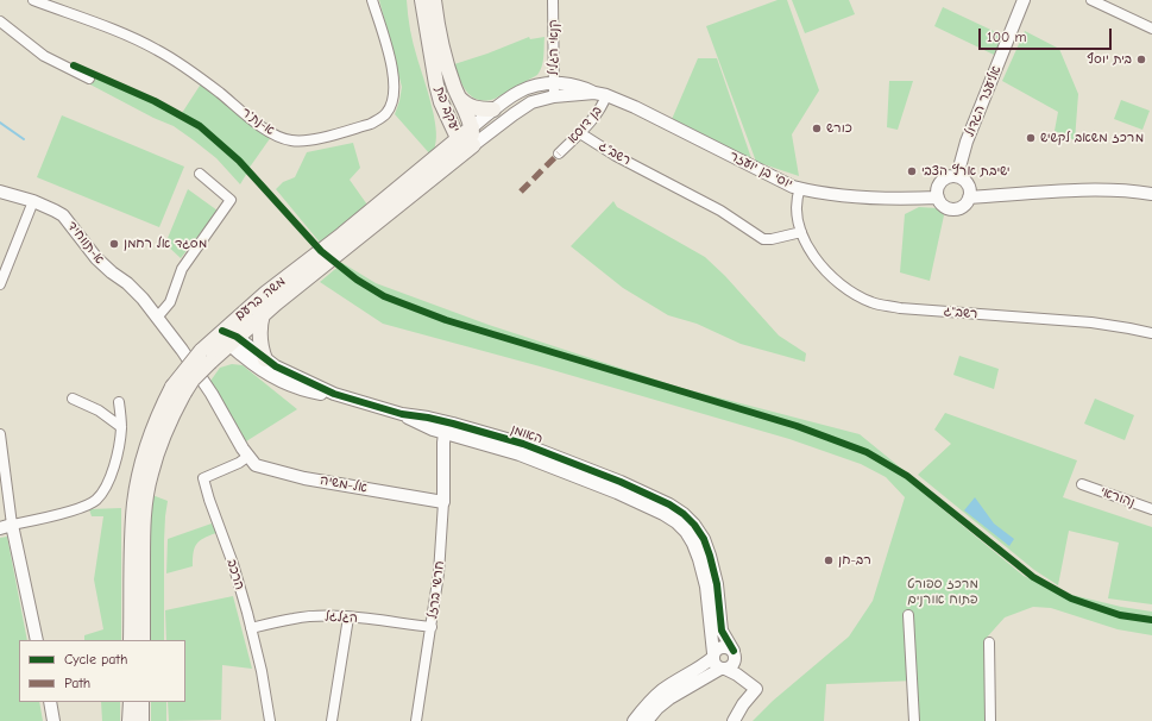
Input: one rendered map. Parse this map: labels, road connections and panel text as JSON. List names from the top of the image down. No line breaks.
{"streets":{"main road":["יעקב פת","משה ברעם"],"street":["קנאי הגליל","אליעזר הגדול","א-נת'ר","בן דוסא","רשב\"ג","יוסי בן יועזר","א-תווחיד","האומן","אל-משיה","נהוראי","הרכב","חרשי ברזל","הגלגל"]},"crossings":[["קנאי הגליל","יוסי בן יועזר"],["אליעזר הגדול","יוסי בן יועזר"],["יעקב פת","יוסי בן יועזר"],["יעקב פת","משה ברעם"],["בן דוסא","רשב\"ג"],["בן דוסא","יוסי בן יועזר"],["רשב\"ג","יוסי בן יועזר"],["יוסי בן יועזר","משה ברעם"],["א-תווחיד","אל-משיה"],["א-תווחיד","הרכב"],["משה ברעם","האומן"],["האומן","חרשי ברזל"],["אל-משיה","הרכב"],["אל-משיה","חרשי ברזל"],["הרכב","הגלגל"],["חרשי ברזל","הגלגל"]],"parks":["מרכז ספורט פתוח אורנים"],"places":["בית יוסף","כורש","מרכז משאב לקשיש","ישיבת ארץ הצבי","מסגד אל רחמן","רב-חן"],"legend":["Cycle path","Path"],"scale_bar":"100 m"}
